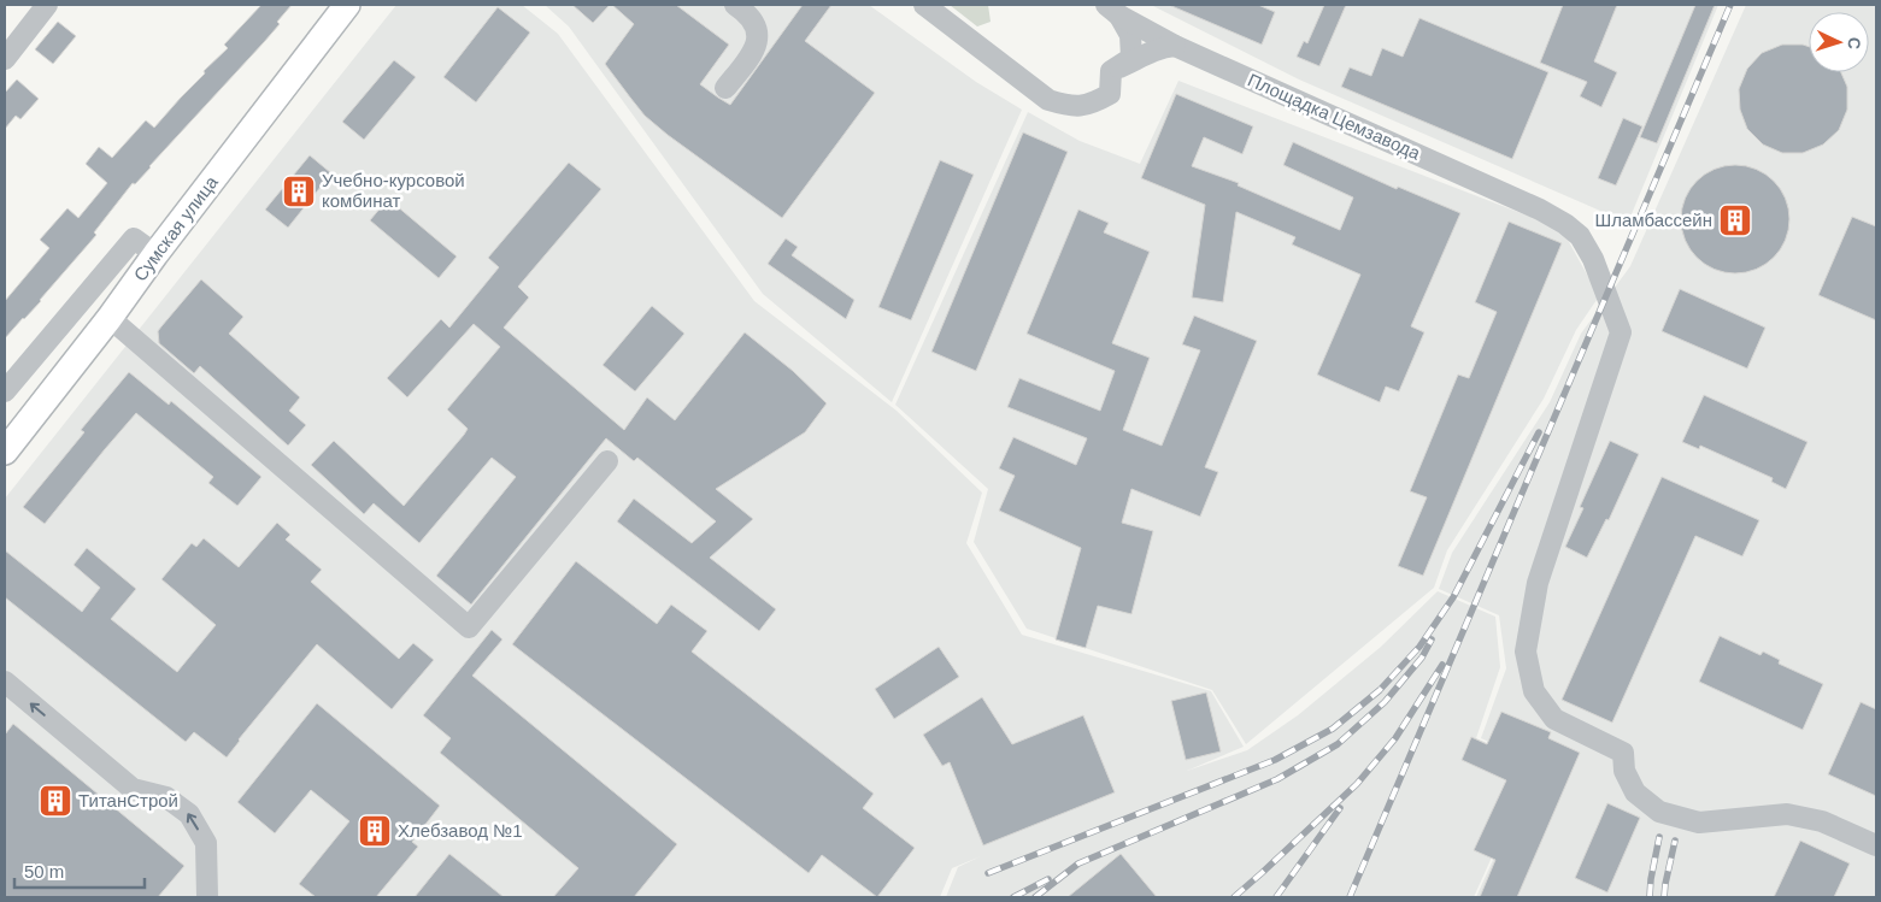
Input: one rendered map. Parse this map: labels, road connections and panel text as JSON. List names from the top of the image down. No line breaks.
{"streets":{"main road":["Сумская улица"],"street":["Площадка Цемзавода"]},"places":{"building":["Учебно-курсовой комбинат","Шламбассейн","ТитанСтрой","Хлебзавод №1"]},"scale_bar":"50 m","north":"right"}
